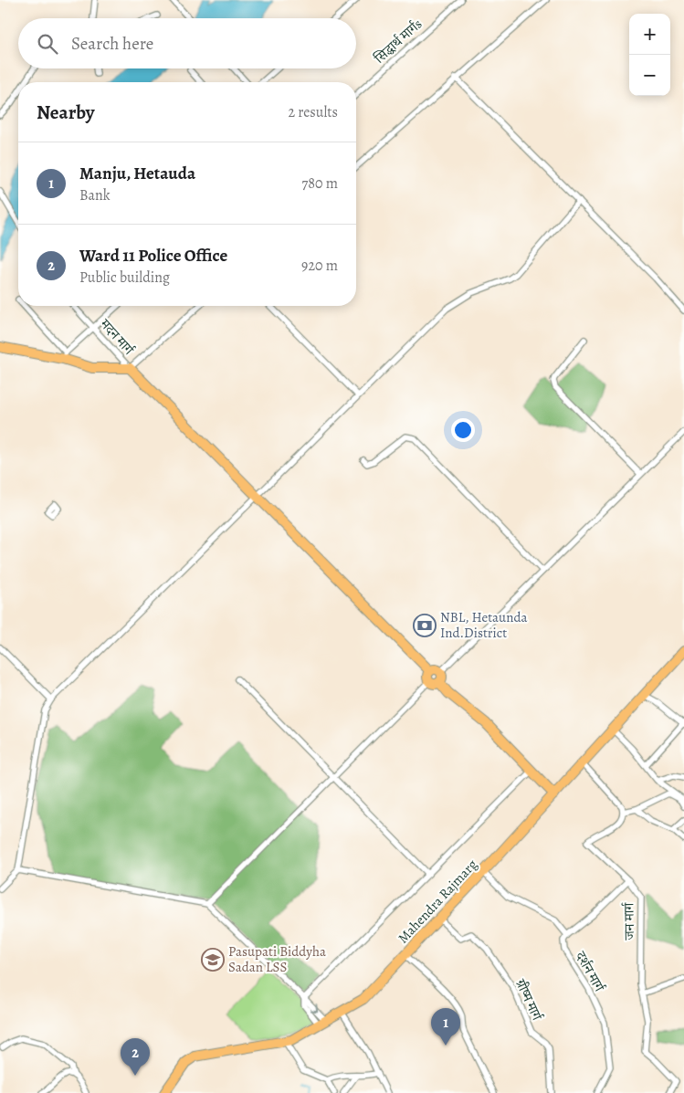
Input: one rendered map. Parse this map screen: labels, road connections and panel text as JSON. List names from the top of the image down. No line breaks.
{"streets":{"highway":["Mahendra Rajmarg"],"street":["सिद्धार्थ मार्गs","मदन मार्ग","जन मार्ग","दर्शन मार्ग","ग्रीष्म मार्ग"]},"crossings":[["Mahendra Rajmarg","ग्रीष्म मार्ग"]],"places":{"bank":["NBL, Hetaunda Ind.District"],"school or university":["Pasupati Biddyha Sadan LSS"]},"page":{"map_buttons":["+","−"],"search":"Search here","heading":["Nearby","2 results"],"list":[{"mark":"1","name":"Manju, Hetauda","note":"Bank","value":"780 m"},{"mark":"2","name":"Ward 11 Police Office","note":"Public building","value":"920 m"}],"pins":["1","2"]}}
